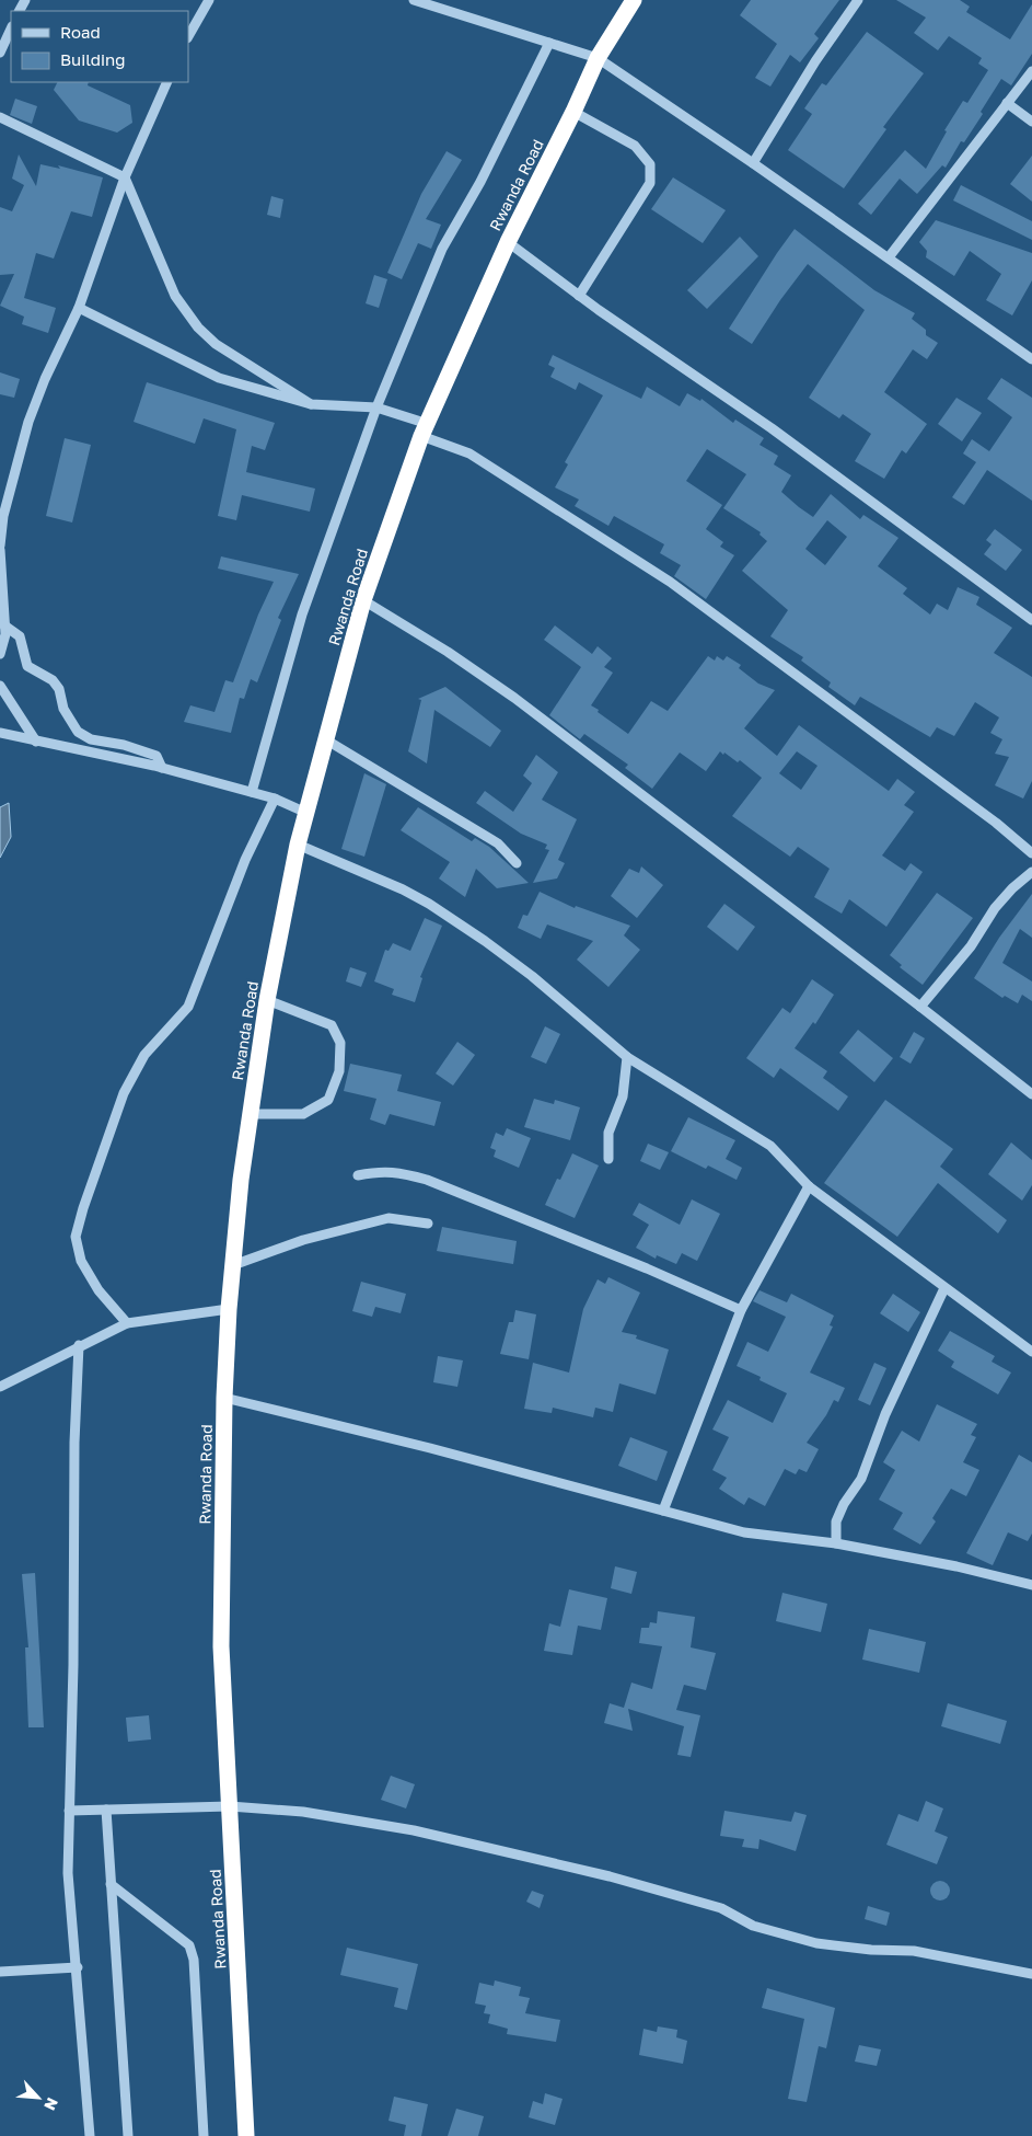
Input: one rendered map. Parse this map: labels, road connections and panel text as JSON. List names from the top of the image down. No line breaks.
{"streets":{"highway":["Rwanda Road"]},"legend":["Road","Building"],"north":"bottom right"}
